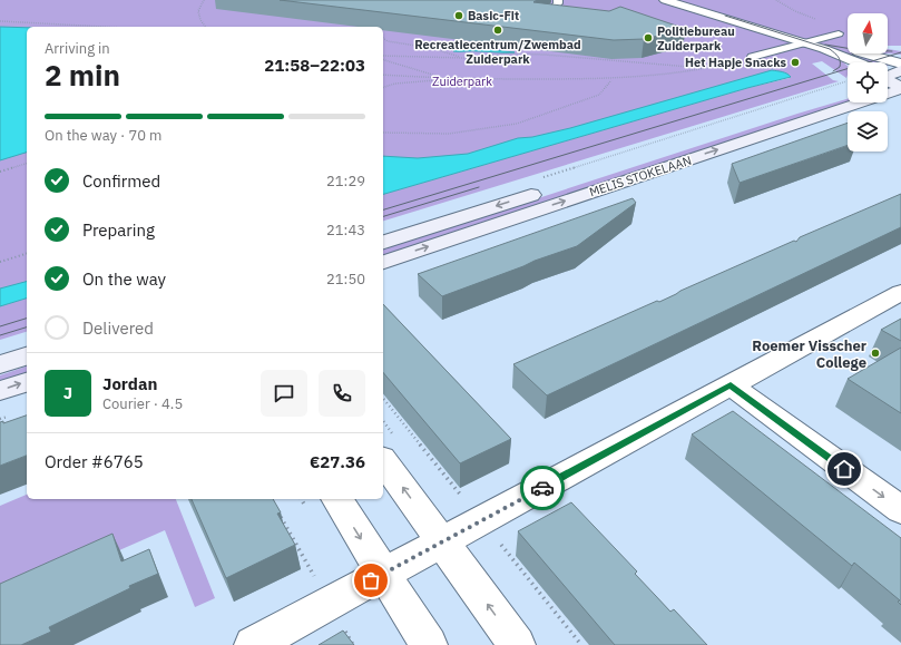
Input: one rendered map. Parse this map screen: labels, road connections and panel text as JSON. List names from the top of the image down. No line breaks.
{"streets":{"street":["MELIS STOKELAAN"]},"parks":["Zuiderpark"],"places":["Basic-Fit","Recreatiecentrum/Zwembad Zuiderpark","Politiebureau Zuiderpark","Het Hapje Snacks","Roemer Visscher College"],"north":"top","page":{"heading":["2 min","Arriving in","21:58–22:03"],"panel":["Jordan","Courier · 4.5","Order #6765","€27.36"],"bar":"On the way · 70 m","list":[["Confirmed","21:29"],["Preparing","21:43"],["On the way","21:50"],"Delivered"],"round":"J"}}
